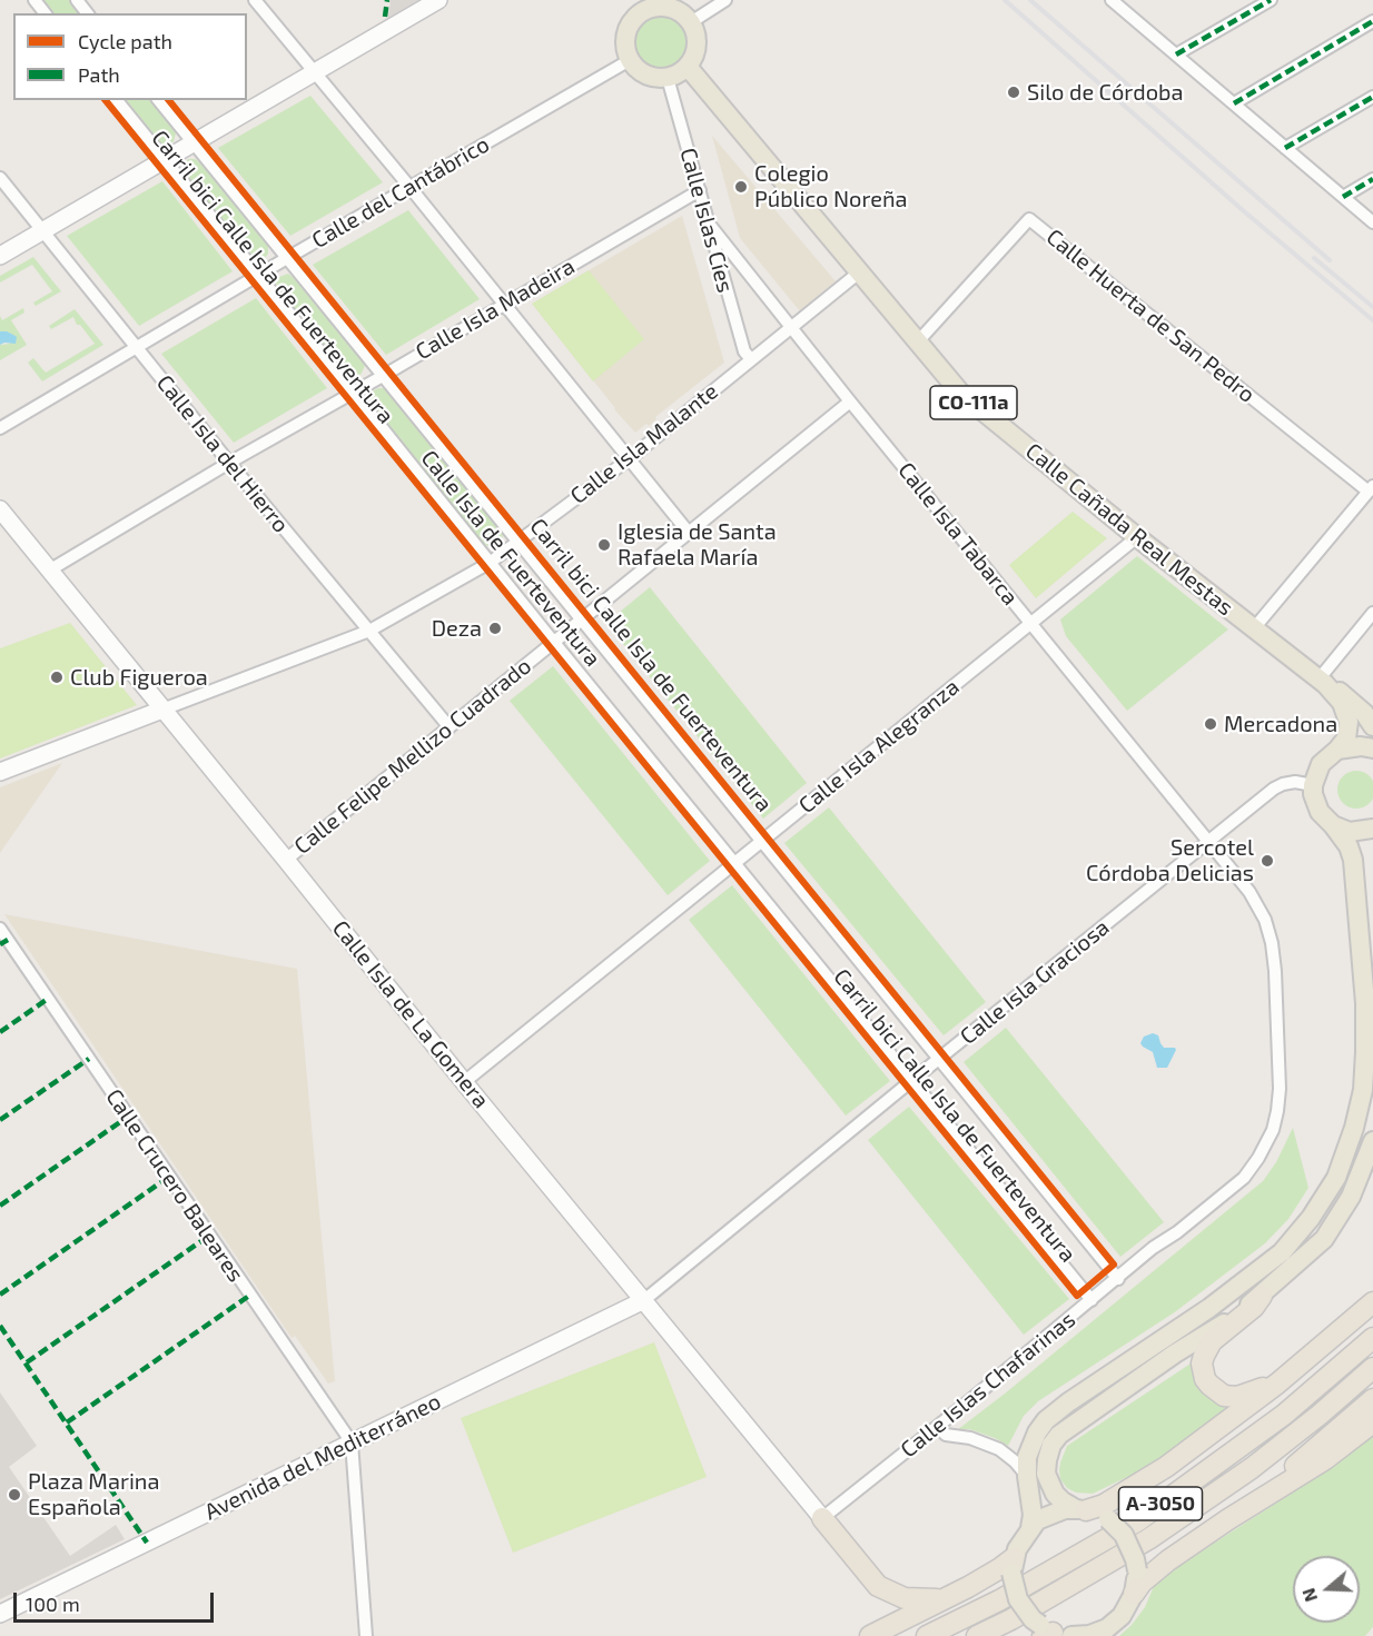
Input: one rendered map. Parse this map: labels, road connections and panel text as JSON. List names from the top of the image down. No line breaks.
{"streets":{"highway":["A-3050"],"main road":["CO-111a","Calle Cañada Real Mestas","Calle Isla de La Gomera","Avenida del Mediterráneo"],"street":["Calle del Cantábrico","Calle Islas Cíes","Calle Isla Madeira","Calle Huerta de San Pedro","Calle Isla Malante","Calle Isla del Hierro","Calle Isla Tabarca","Calle Isla de Fuerteventura","Calle Isla Alegranza","Calle Felipe Mellizo Cuadrado","Calle Isla Graciosa","Calle Crucero Baleares","Calle Islas Chafarinas"],"cycle path":["Carril bici Calle Isla de Fuerteventura"]},"crossings":[["Calle del Cantábrico","Calle Islas Cíes"],["Calle del Cantábrico","Calle Isla del Hierro"],["Calle del Cantábrico","Calle Cañada Real Mestas"],["Calle del Cantábrico","Calle Isla de Fuerteventura"],["Calle Islas Cíes","Calle Isla Madeira"],["Calle Islas Cíes","Calle Isla Malante"],["Calle Islas Cíes","Calle Cañada Real Mestas"],["Calle Islas Cíes","Calle Isla Tabarca"],["Calle Isla Madeira","Calle Isla del Hierro"],["Calle Isla Madeira","Calle Isla de Fuerteventura"],["Calle Isla Madeira","Calle Isla de La Gomera"],["Calle Huerta de San Pedro","Calle Cañada Real Mestas"],["Calle Isla Malante","Calle Isla del Hierro"],["Calle Isla Malante","Calle Cañada Real Mestas"],["Calle Isla Malante","Calle Isla Tabarca"],["Calle Isla Malante","Calle Isla de Fuerteventura"],["Calle Isla Malante","Calle Isla de La Gomera"],["Calle Isla del Hierro","Calle Felipe Mellizo Cuadrado"],["Calle Cañada Real Mestas","Calle Isla Alegranza"],["Calle Isla Tabarca","Calle Isla Alegranza"],["Calle Isla Tabarca","Calle Felipe Mellizo Cuadrado"],["Calle Isla Tabarca","Calle Isla Graciosa"],["Calle Isla Tabarca","Calle Islas Chafarinas"],["Calle Isla de Fuerteventura","Calle Isla Alegranza"],["Calle Isla de Fuerteventura","Calle Felipe Mellizo Cuadrado"],["Calle Isla de Fuerteventura","Calle Isla Graciosa"],["Calle Isla de Fuerteventura","Calle Islas Chafarinas"],["Calle Isla Alegranza","Calle Isla de La Gomera"],["Calle Felipe Mellizo Cuadrado","Calle Isla de La Gomera"],["Calle Isla Graciosa","Calle Isla de La Gomera"],["Calle Isla Graciosa","Calle Islas Chafarinas"],["Calle Isla Graciosa","Avenida del Mediterráneo"],["Calle Isla de La Gomera","Calle Islas Chafarinas"],["Calle Isla de La Gomera","Avenida del Mediterráneo"],["Calle Crucero Baleares","Avenida del Mediterráneo"]],"places":["Silo de Córdoba","Colegio Público Noreña","Iglesia de Santa Rafaela María","Deza","Club Figueroa","Mercadona","Sercotel Córdoba Delicias","Plaza Marina Española"],"legend":["Cycle path","Path"],"scale_bar":"100 m","north":"left"}
